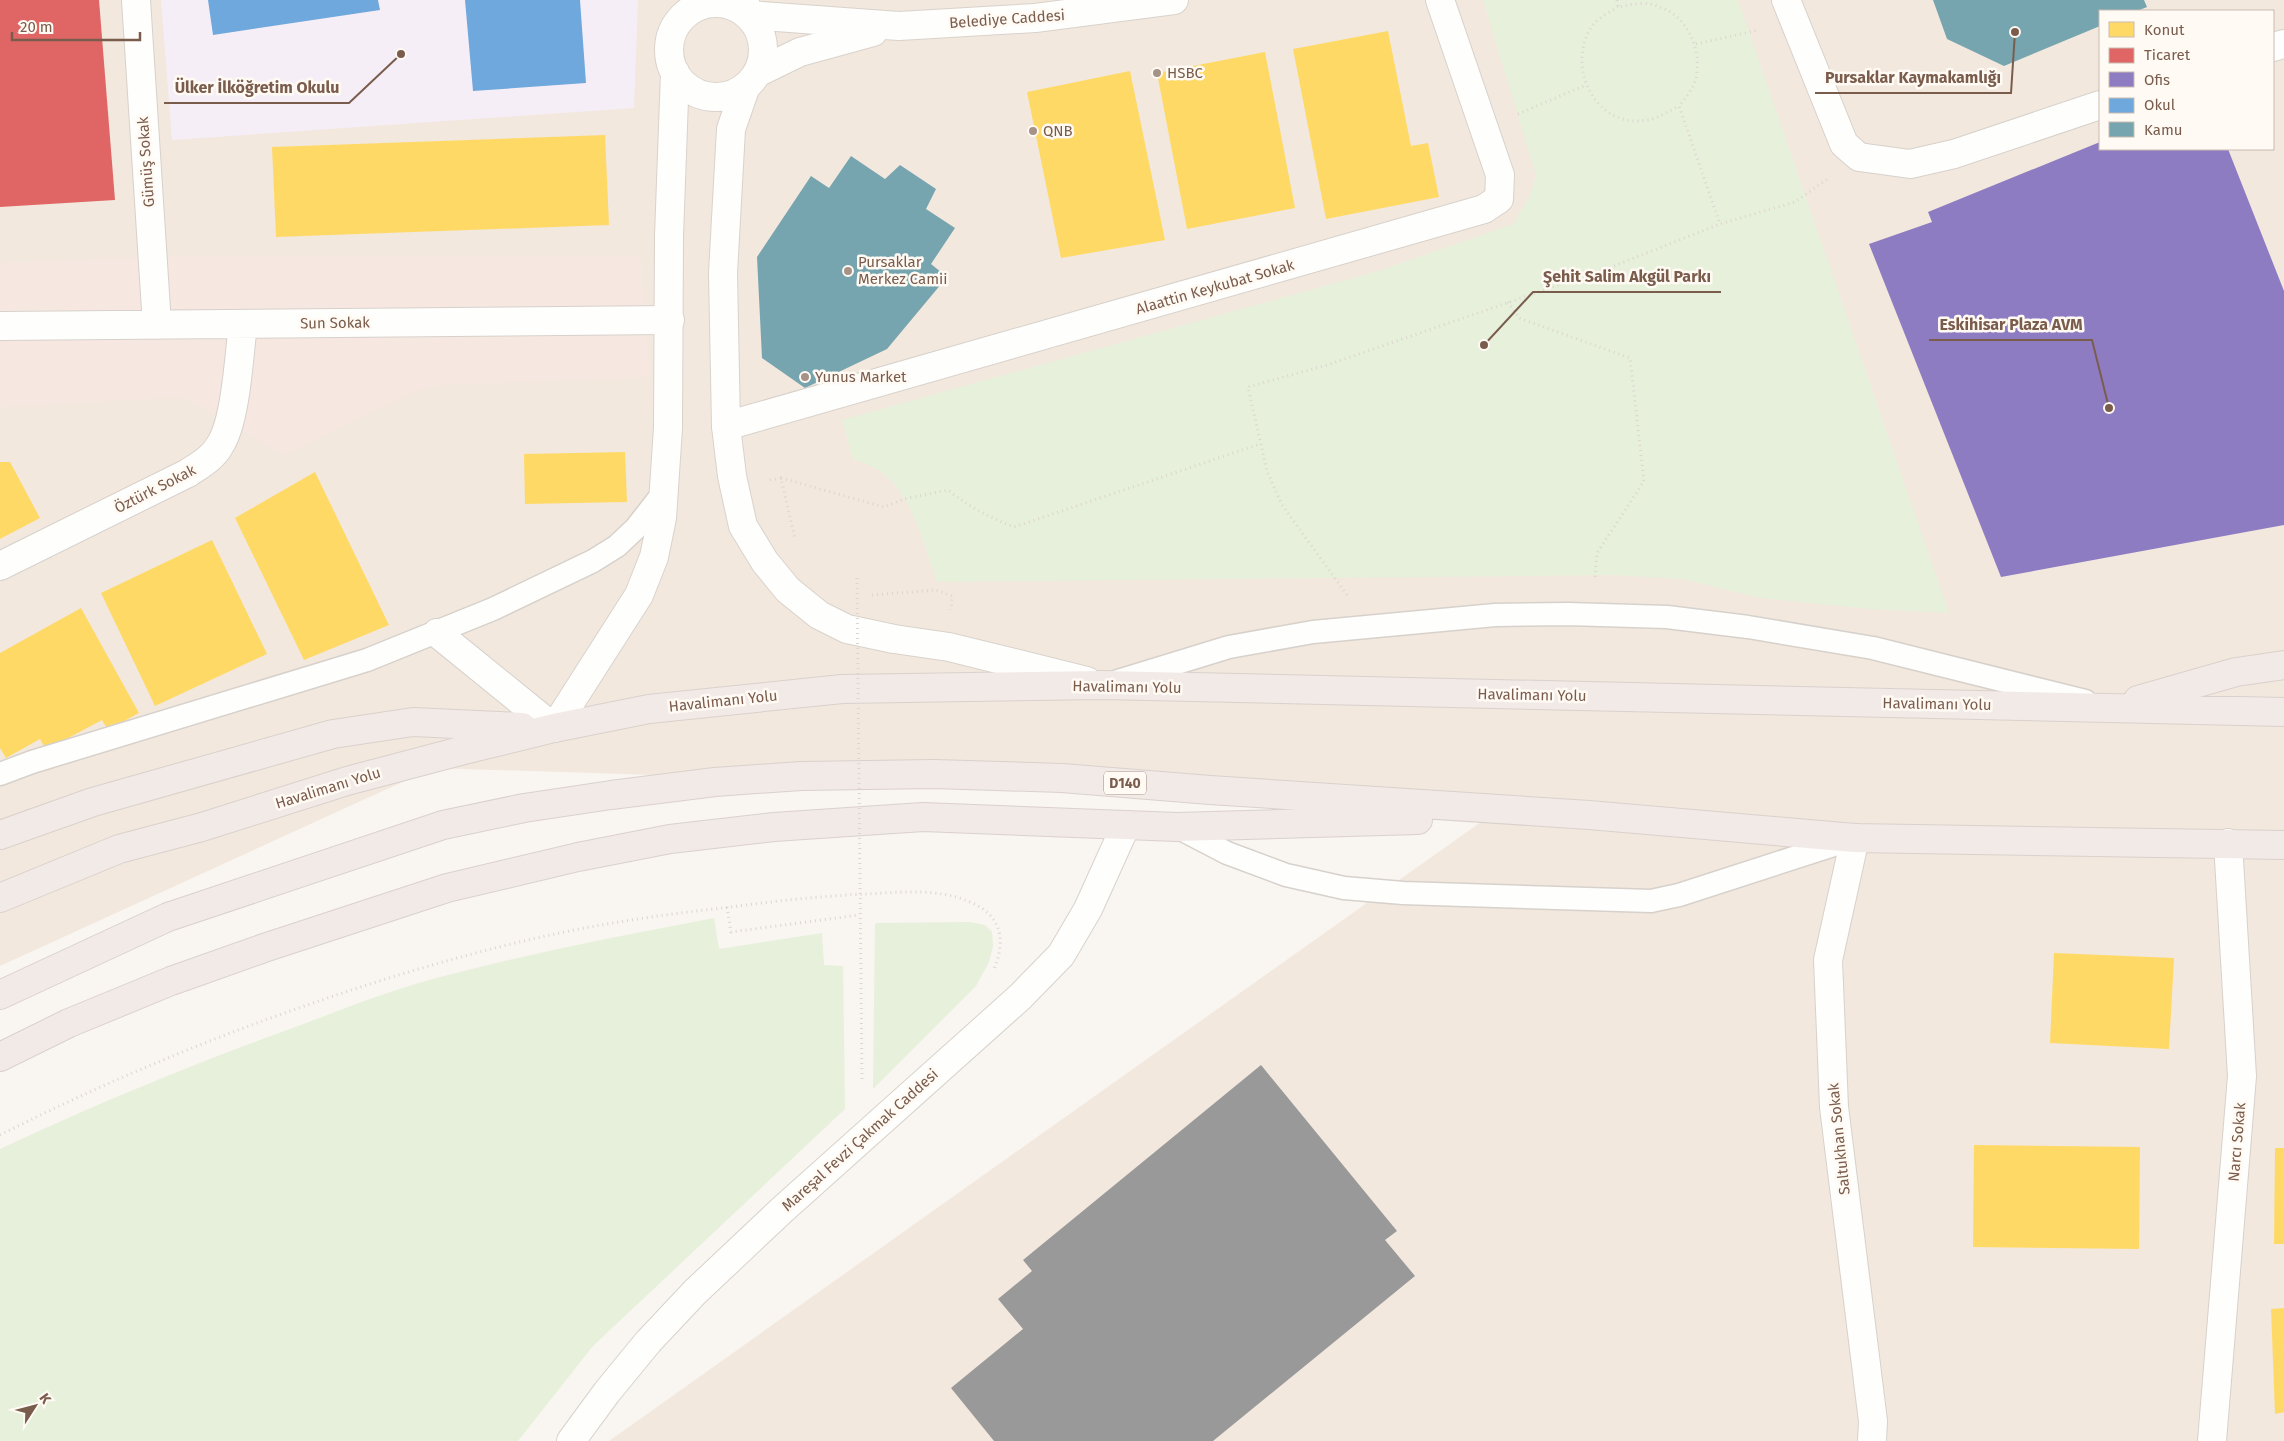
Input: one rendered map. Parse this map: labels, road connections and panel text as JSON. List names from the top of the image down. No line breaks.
{"streets":{"highway":["Havalimanı Yolu","D140"],"street":["Belediye Caddesi","Gümüş Sokak","Alaattin Keykubat Sokak","Sun Sokak","Öztürk Sokak","Saltukhan Sokak","Mareşal Fevzi Çakmak Caddesi","Narcı Sokak"]},"crossings":[["Gümüş Sokak","Sun Sokak"],["Sun Sokak","Öztürk Sokak"],["D140","Saltukhan Sokak"],["D140","Narcı Sokak"]],"places":["Pursaklar Kaymakamlığı","Ülker İlköğretim Okulu","HSBC","QNB","Pursaklar Merkez Camii","Şehit Salim Akgül Parkı","Yunus Market","Eskihisar Plaza AVM"],"legend":["Konut","Ticaret","Ofis","Okul","Kamu"],"scale_bar":"20 m","north":"top right"}
